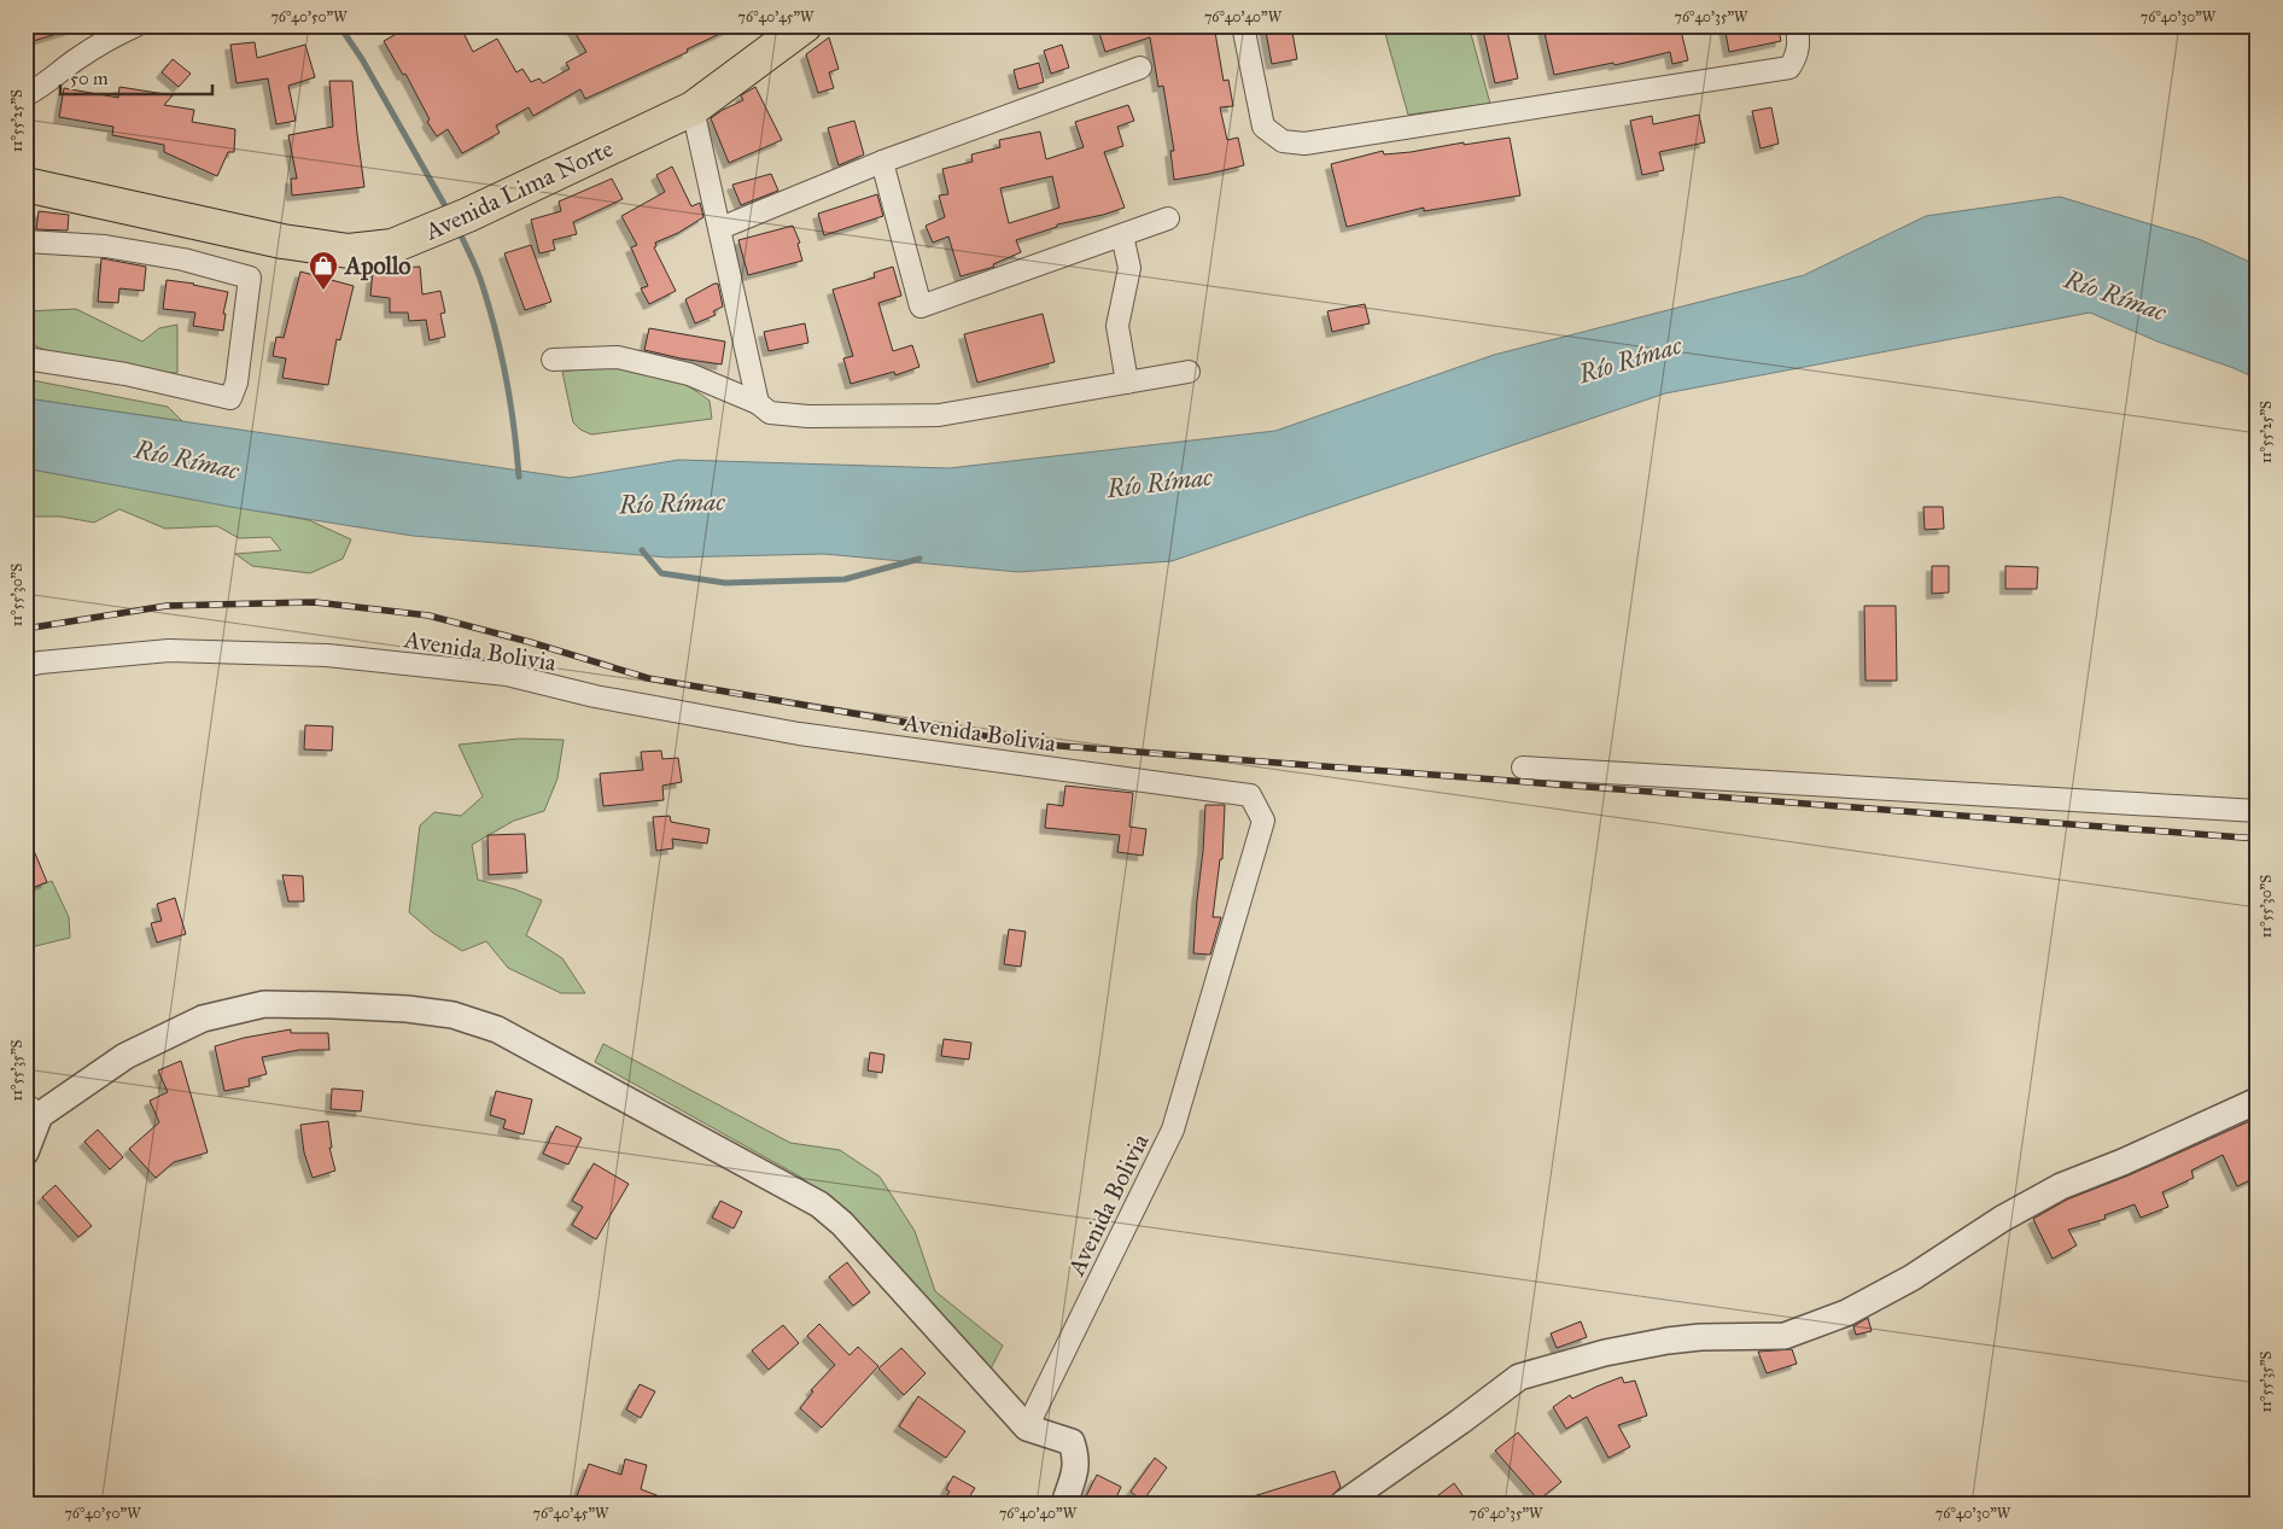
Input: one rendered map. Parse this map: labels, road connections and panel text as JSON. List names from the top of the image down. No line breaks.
{"streets":{"highway":["Avenida Lima Norte"],"street":["Avenida Bolivia"]},"water":["Río Rímac"],"places":{"shop":["Apollo"]},"scale_bar":"50 m","coordinates":["76°40'50\"W","76°40'45\"W","76°40'40\"W","76°40'35\"W","76°40'30\"W","11°55'25\"S","11°55'30\"S","11°55'35\"S"]}
